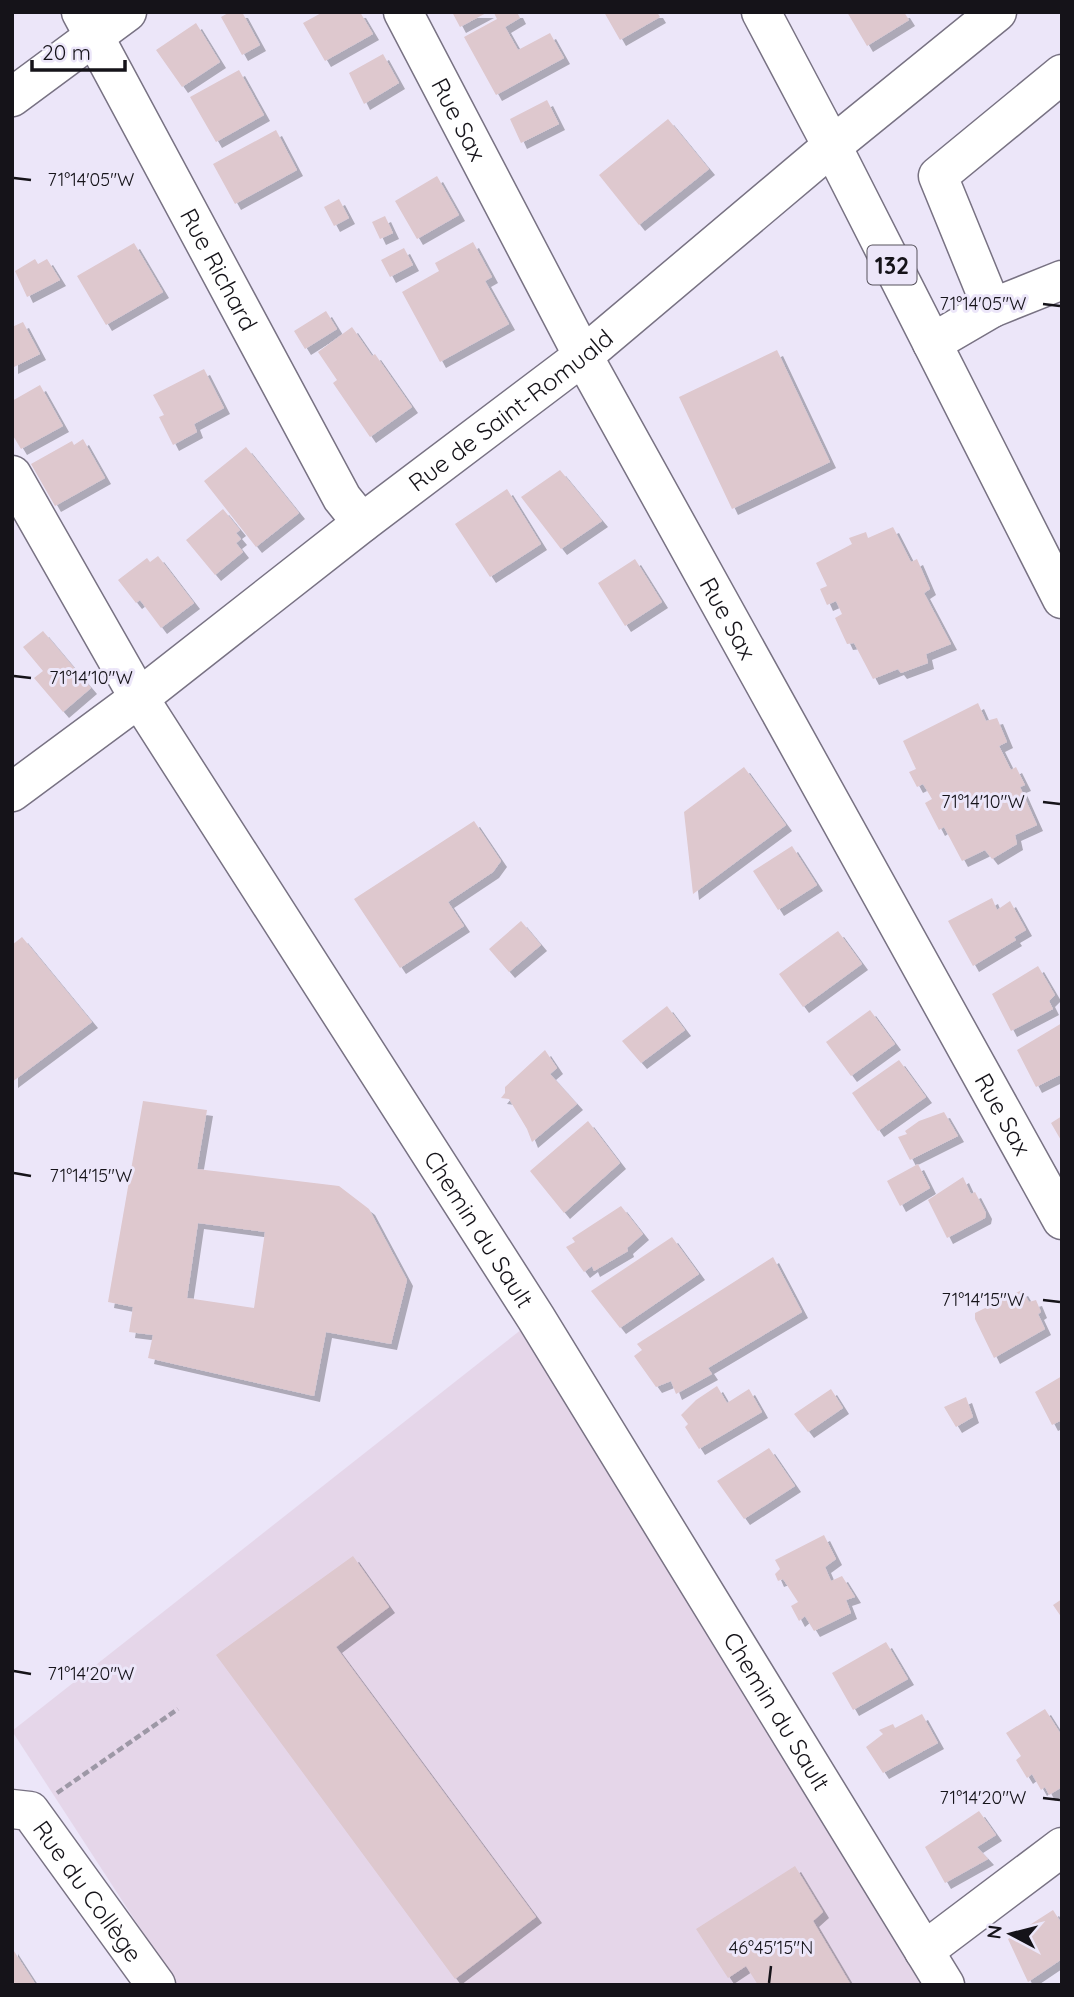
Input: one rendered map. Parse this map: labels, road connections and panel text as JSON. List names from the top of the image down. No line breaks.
{"streets":{"street":["Rue Sax","132","Rue Richard","Rue de Saint-Romuald","Chemin du Sault","Rue du Collège"]},"crossings":[["Rue Sax","Rue de Saint-Romuald"],["132","Rue de Saint-Romuald"],["Rue Richard","Rue de Saint-Romuald"],["Rue de Saint-Romuald","Chemin du Sault"]],"scale_bar":"20 m","north":"left","coordinates":["71°14'05\"W","71°14'10\"W","71°14'15\"W","71°14'20\"W","46°45'15\"N"]}
